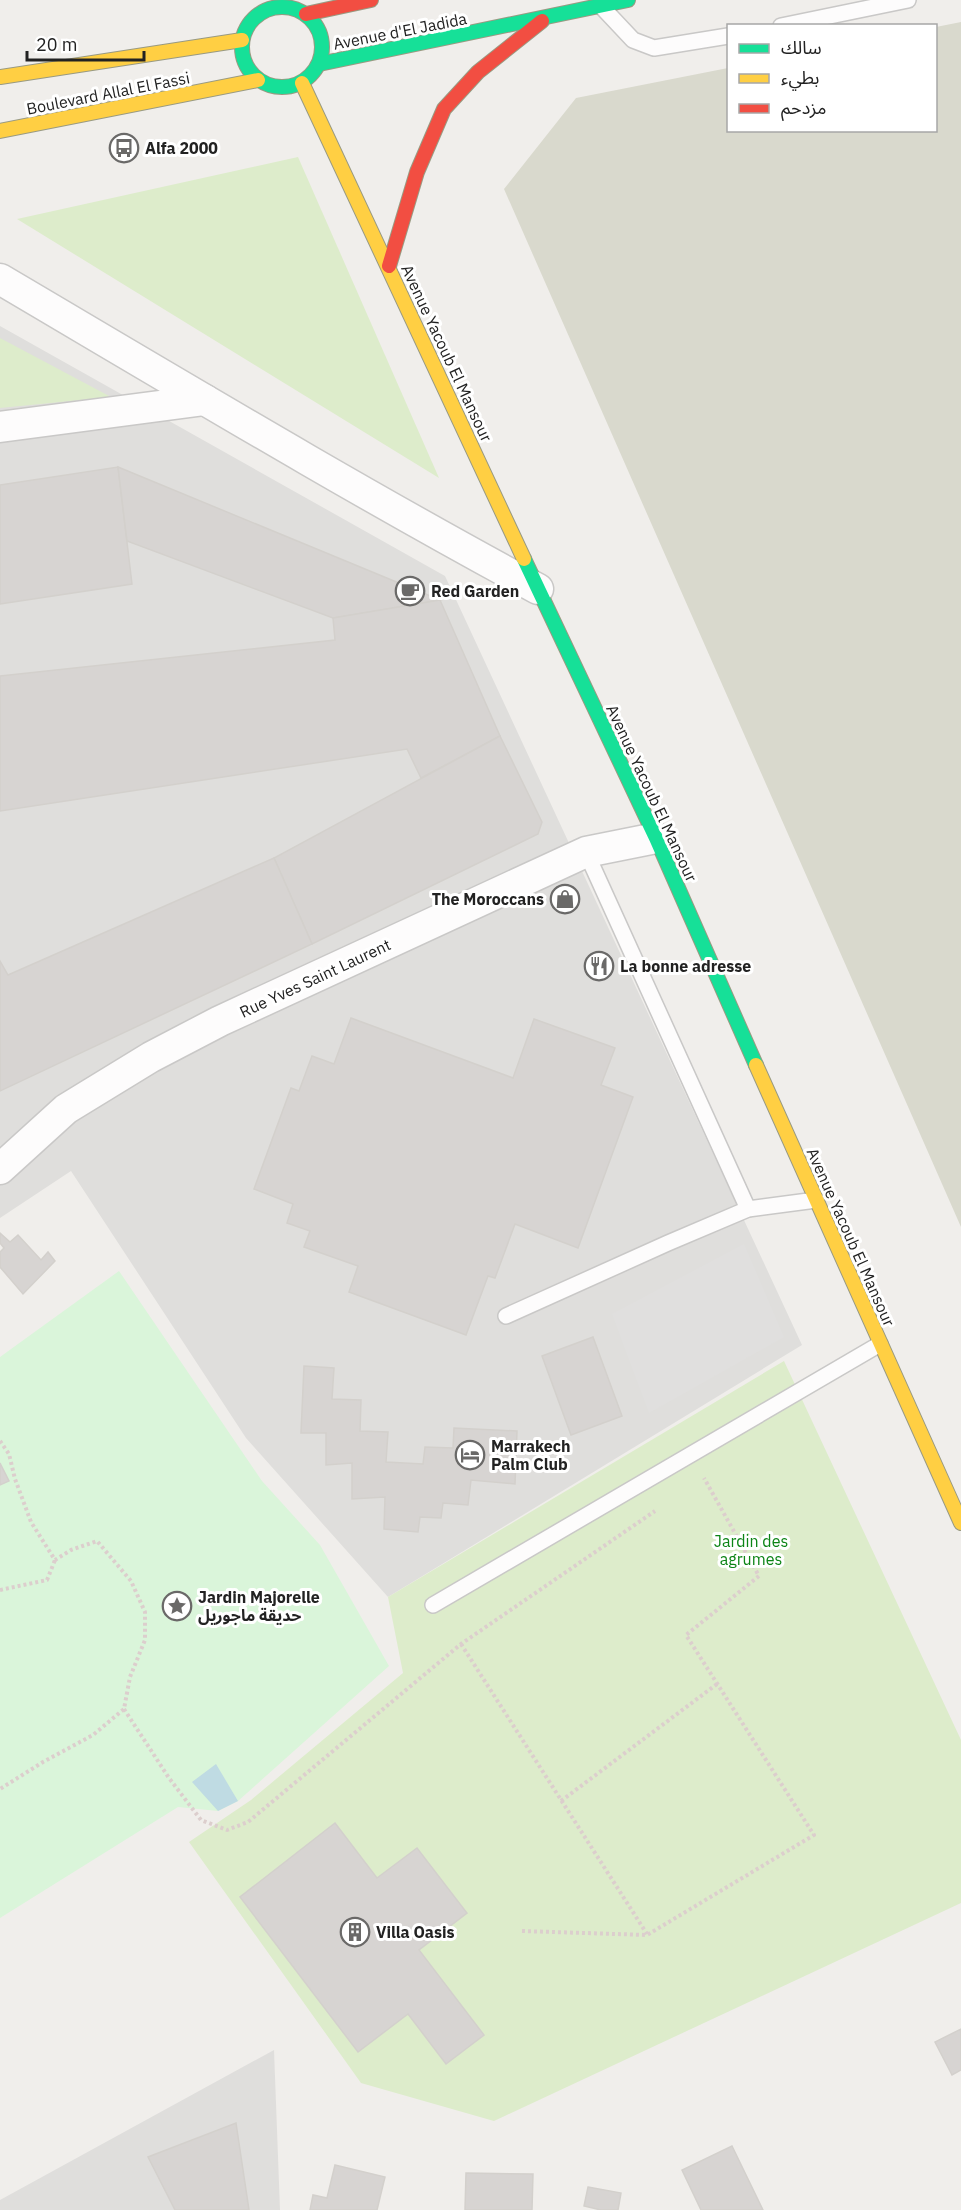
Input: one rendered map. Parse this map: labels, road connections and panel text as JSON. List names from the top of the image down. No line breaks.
{"streets":{"main road":["Avenue d'El Jadida","Boulevard Allal El Fassi","Avenue Yacoub El Mansour"],"street":["Rue Yves Saint Laurent"]},"crossings":[["Avenue d'El Jadida","Boulevard Allal El Fassi"],["Avenue d'El Jadida","Avenue Yacoub El Mansour"],["Boulevard Allal El Fassi","Avenue Yacoub El Mansour"],["Avenue Yacoub El Mansour","Rue Yves Saint Laurent"]],"parks":["Jardin des agrumes"],"places":{"bus stop":["Alfa 2000"],"cafe":["Red Garden"],"shop":["The Moroccans"],"restaurant":["La bonne adresse"],"hotel":["Marrakech Palm Club"],"place":["Jardin Majorelle حديقة ماجوريل"],"building":["Villa Oasis"]},"legend":["سالك","بطيء","مزدحم"],"scale_bar":"20 m"}
